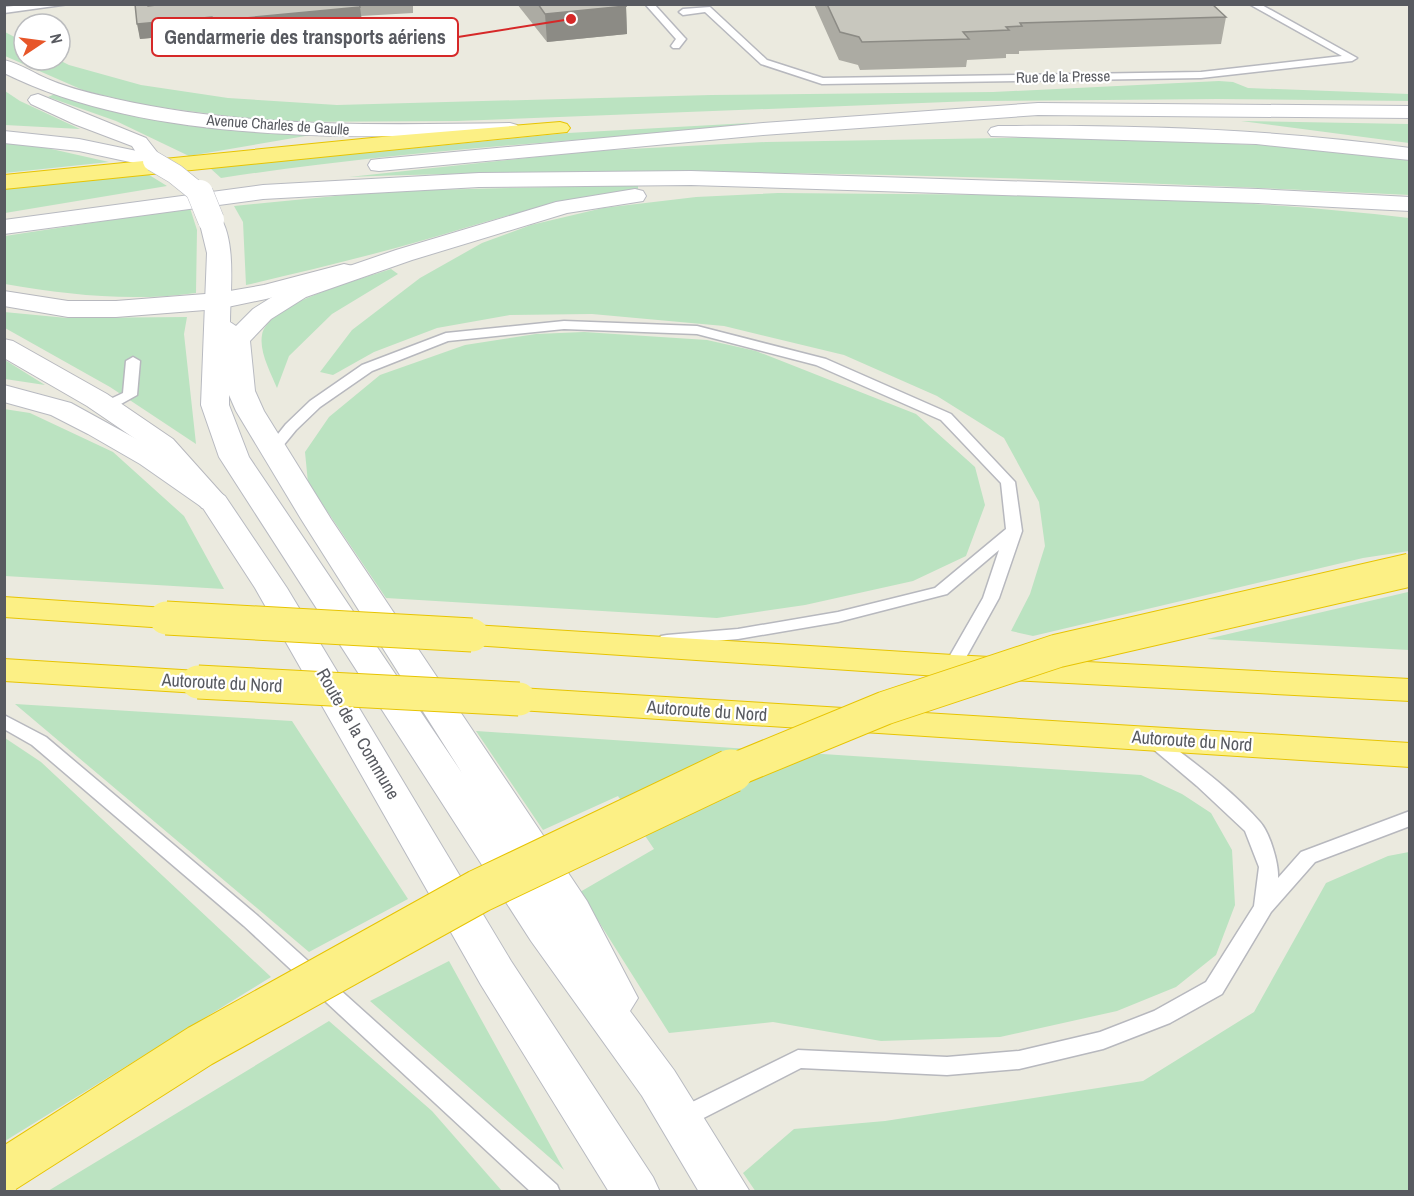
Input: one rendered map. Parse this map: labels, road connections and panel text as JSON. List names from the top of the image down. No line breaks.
{"streets":{"highway":["Autoroute du Nord"],"main road":["Avenue Charles de Gaulle","Route de la Commune"],"lane":["Rue de la Presse"]},"places":["Gendarmerie des transports aériens"],"north":"right"}
